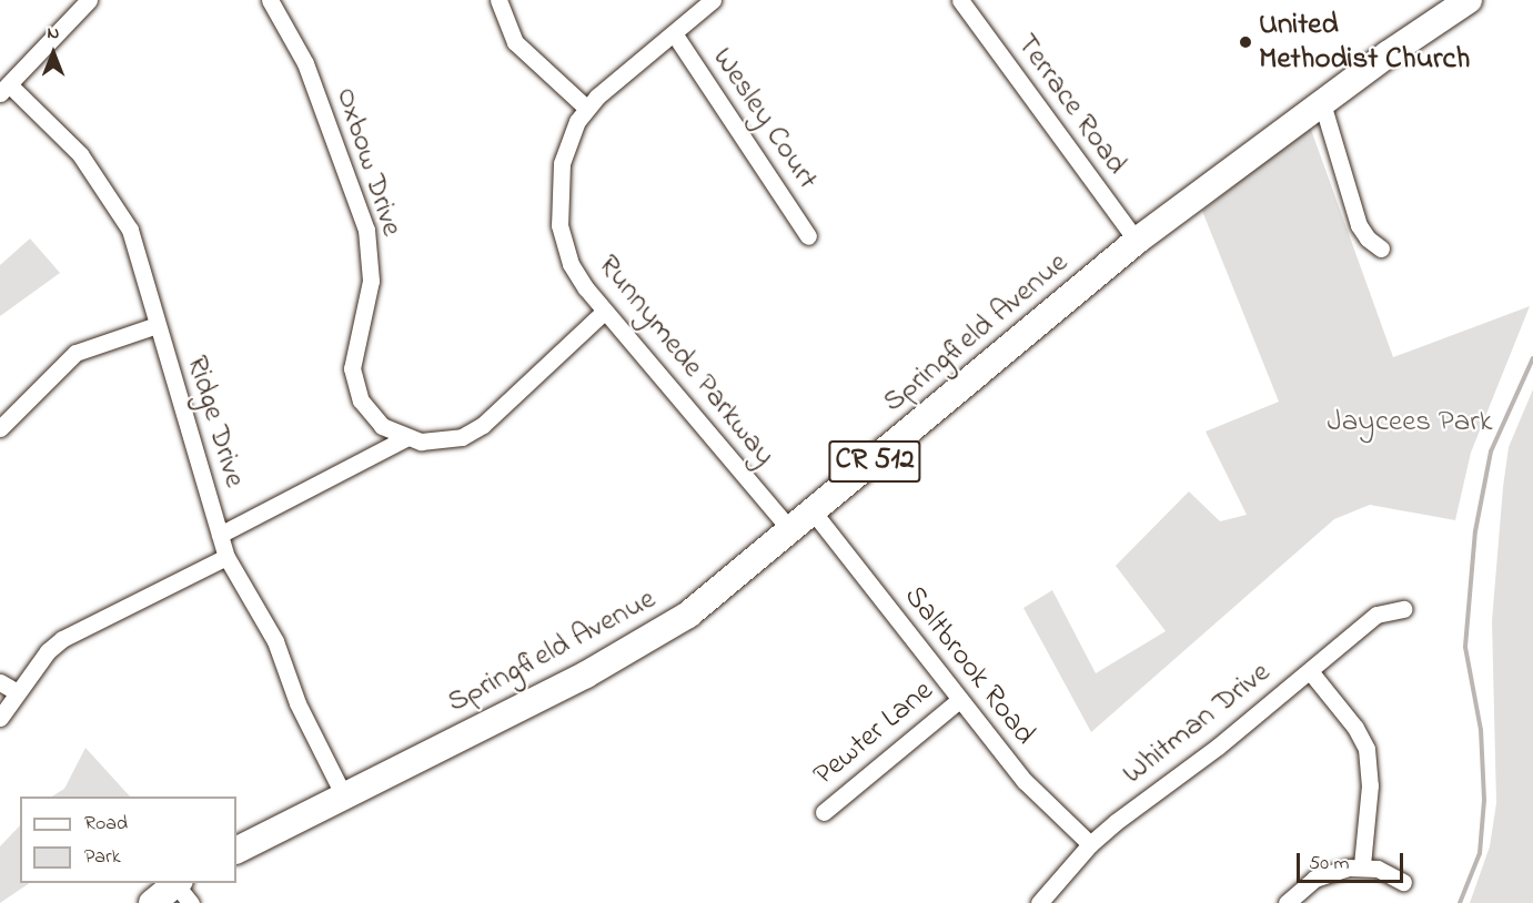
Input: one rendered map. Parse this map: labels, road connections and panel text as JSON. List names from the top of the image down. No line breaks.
{"streets":{"main road":["Springfield Avenue","CR 512"],"street":["Terrace Road","Wesley Court","Oxbow Drive","Runnymede Parkway","Ridge Drive","Saltbrook Road","Whitman Drive","Pewter Lane"]},"crossings":[["Terrace Road","Springfield Avenue"],["Wesley Court","Runnymede Parkway"],["Springfield Avenue","Runnymede Parkway"],["Springfield Avenue","Ridge Drive"],["Springfield Avenue","Saltbrook Road"],["Saltbrook Road","Whitman Drive"],["Saltbrook Road","Pewter Lane"]],"parks":["Jaycees Park"],"places":["United Methodist Church"],"legend":["Road","Park"],"scale_bar":"50 m","north":"top"}
